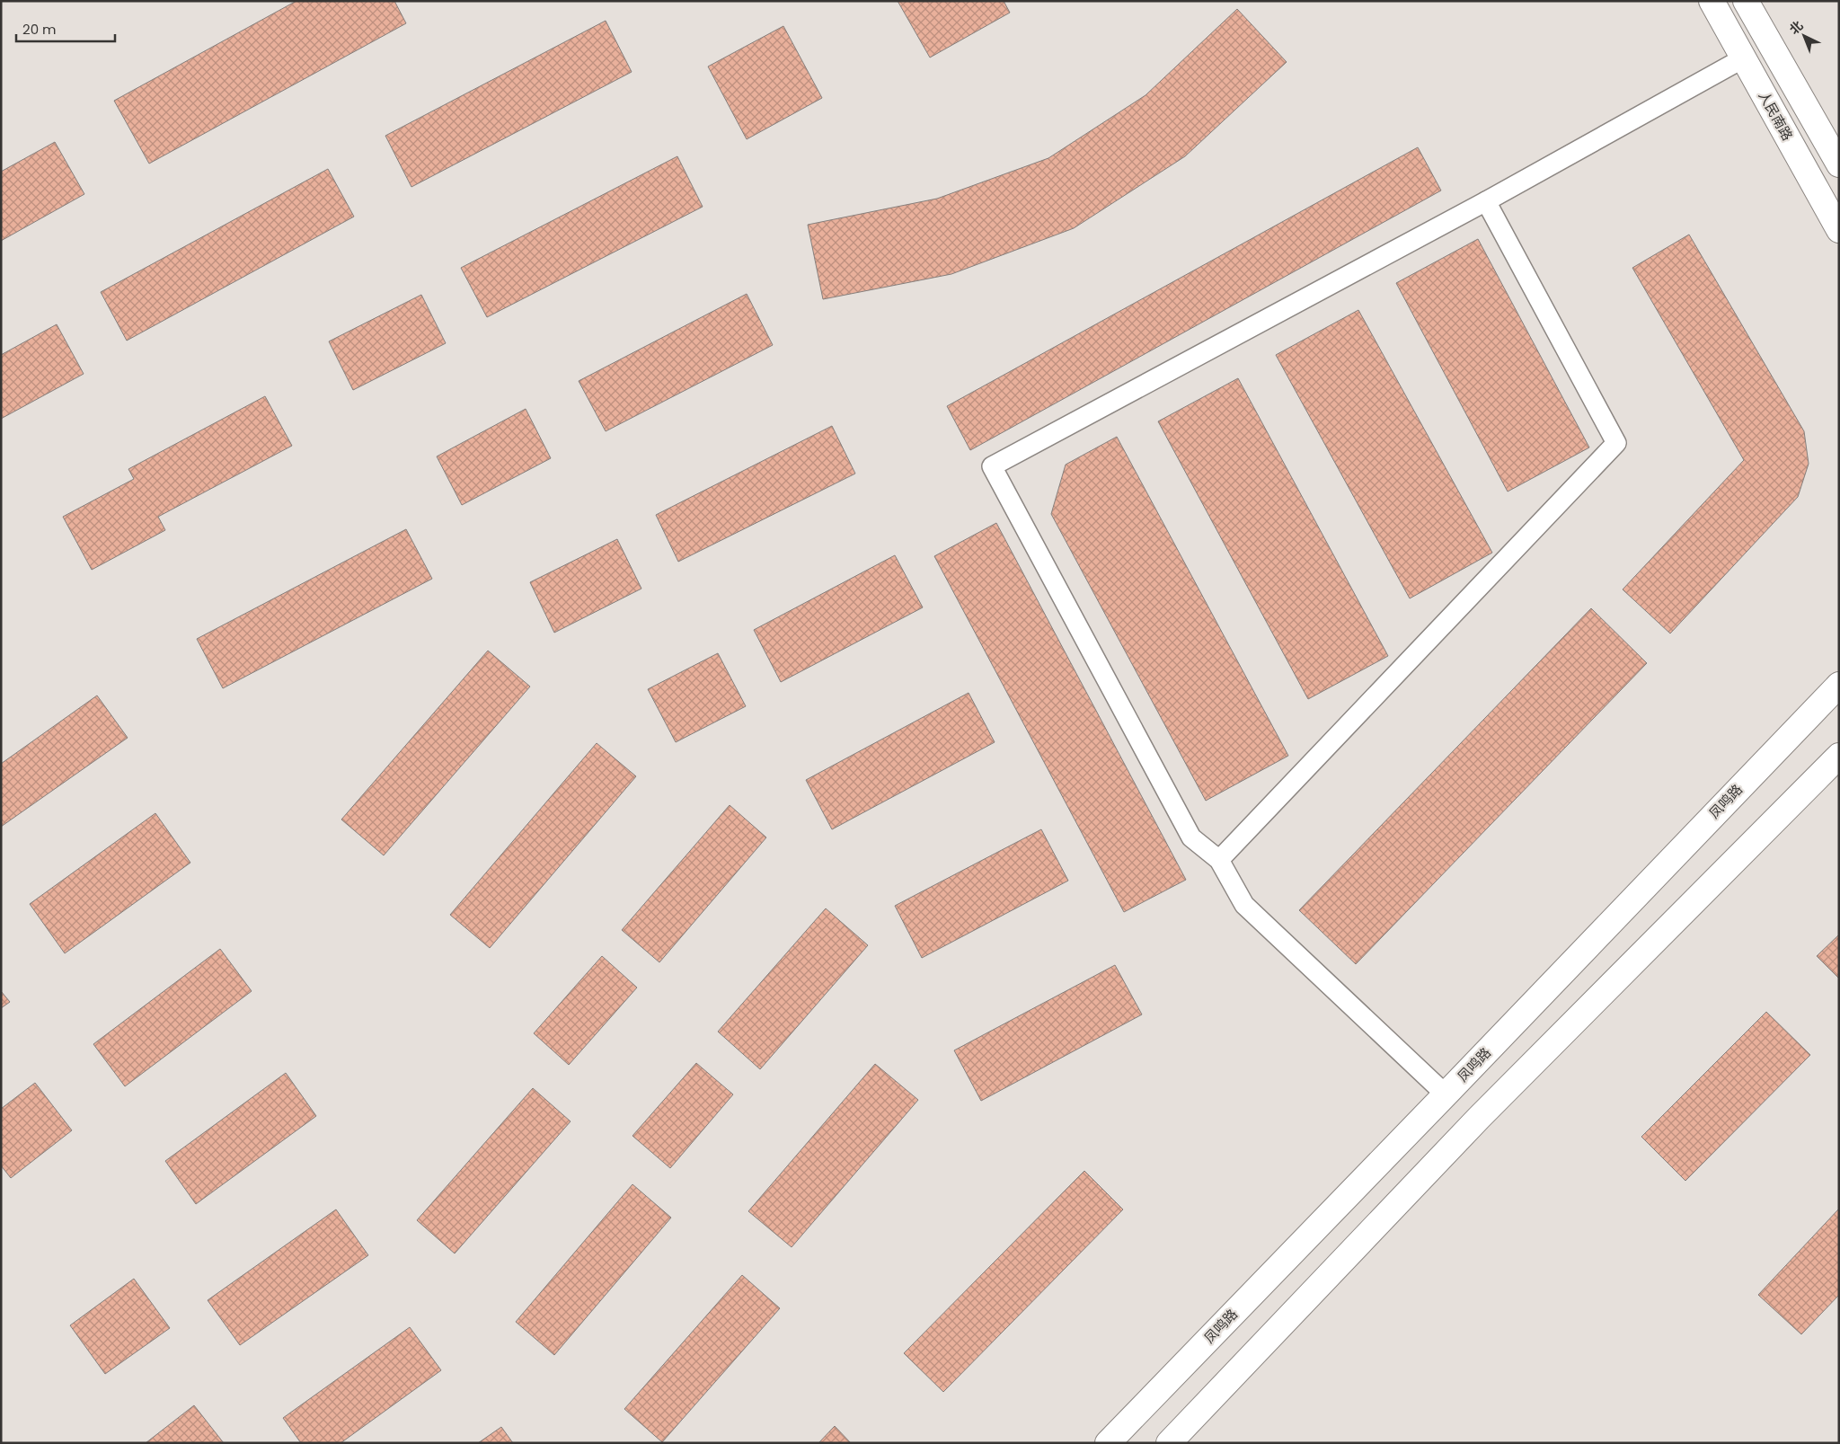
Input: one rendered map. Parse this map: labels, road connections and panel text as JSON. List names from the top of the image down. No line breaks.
{"streets":{"street":["人民南路","凤鸣路"]},"scale_bar":"20 m","north":"top left"}
